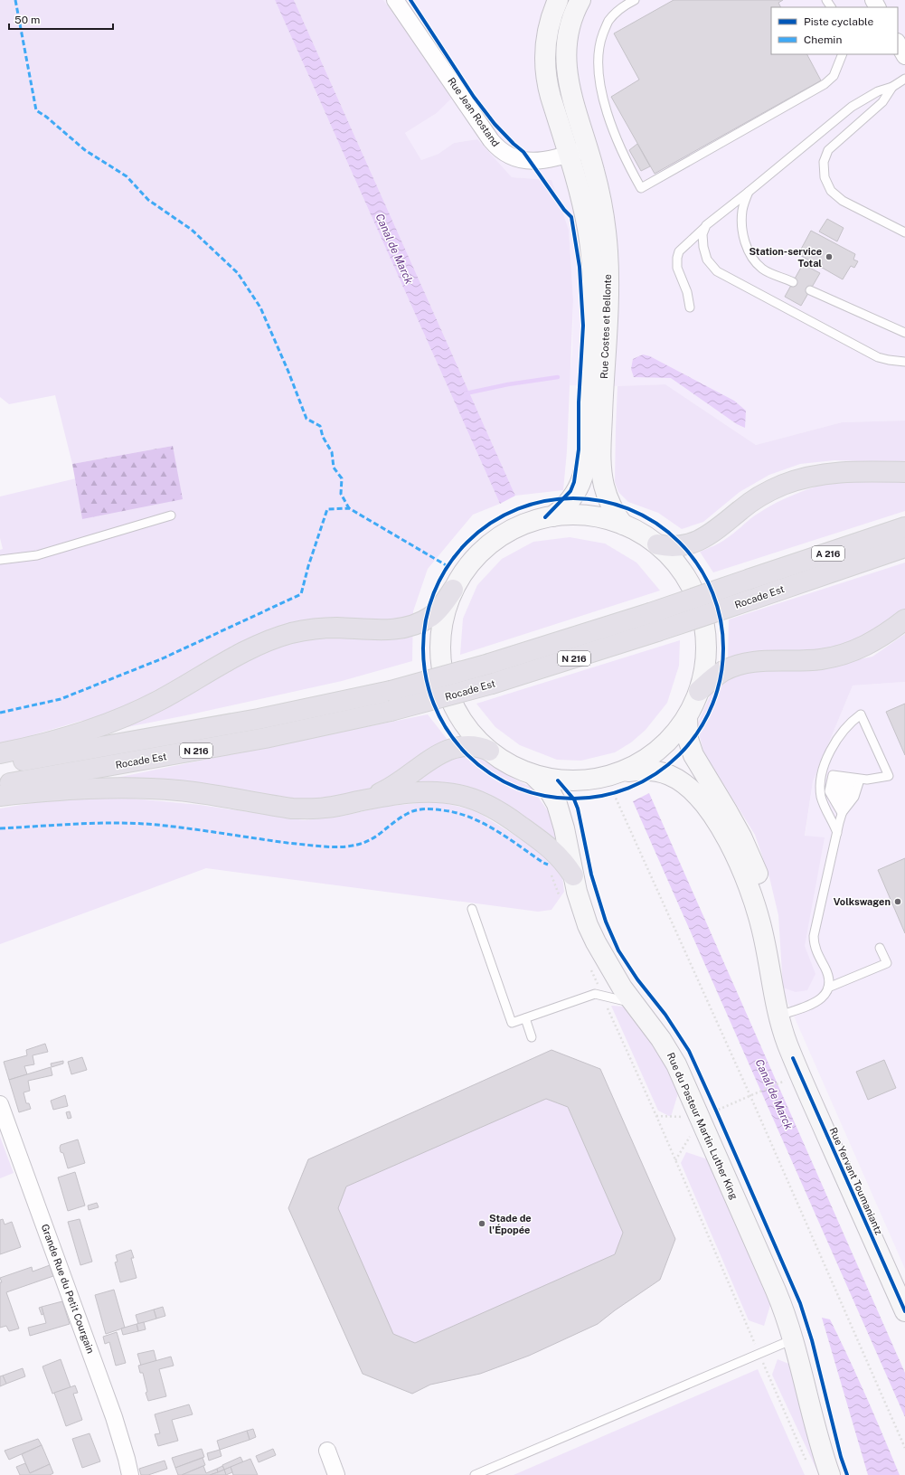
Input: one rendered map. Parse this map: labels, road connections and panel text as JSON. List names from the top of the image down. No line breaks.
{"streets":{"highway":["A 216","Rocade Est","N 216"],"main road":["Rue Costes et Bellonte","Rue du Pasteur Martin Luther King","Rue Yervant Toumaniantz"],"street":["Rue Jean Rostand","Grande Rue du Petit Courgain"]},"crossings":[["Rue Jean Rostand","Rue Costes et Bellonte"]],"water":["Canal de Marck"],"places":["Station-service Total","Volkswagen","Stade de l'Épopée"],"legend":["Piste cyclable","Chemin"],"scale_bar":"50 m"}
